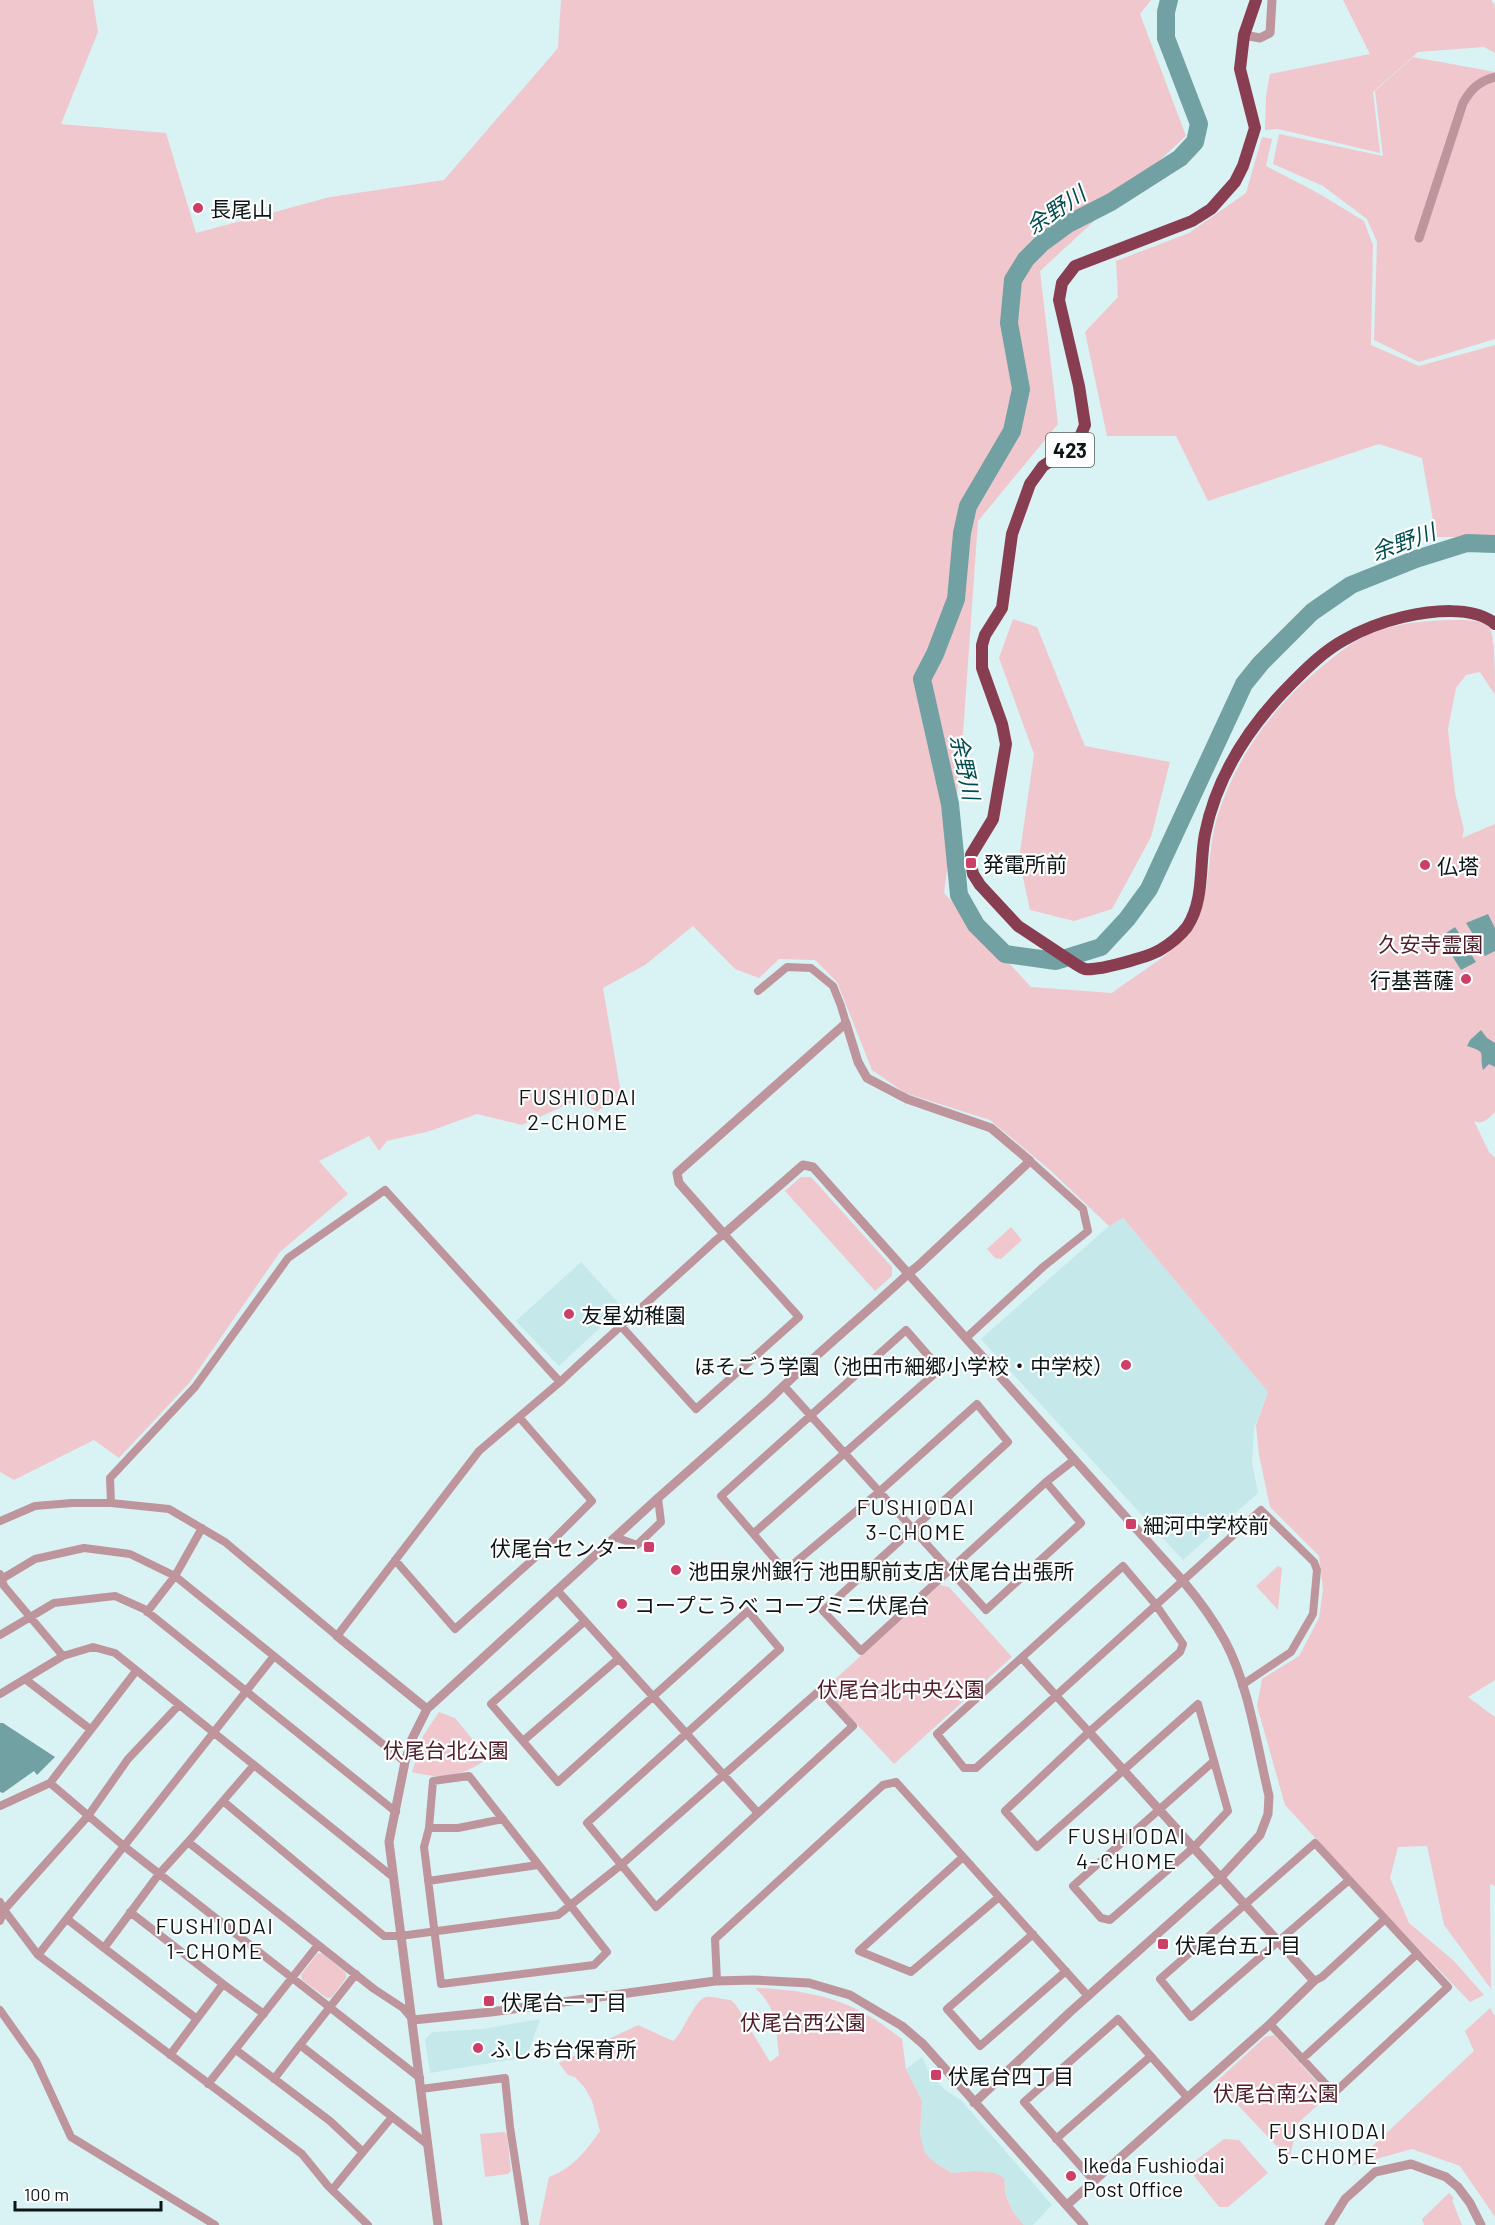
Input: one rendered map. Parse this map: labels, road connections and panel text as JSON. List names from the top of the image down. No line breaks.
{"streets":{"highway":["423"]},"districts":["FUSHIODAI 2-CHOME","FUSHIODAI 3-CHOME","FUSHIODAI 4-CHOME","FUSHIODAI 1-CHOME","FUSHIODAI 5-CHOME"],"water":["余野川"],"parks":["久安寺霊園","伏尾台北中央公園","伏尾台北公園","伏尾台⻄公園","伏尾台南公園"],"places":{"other":["長尾山","仏塔","行基菩薩","友星幼稚園","ほそごう学園（池田市細郷小学校・中学校）","池田泉州銀行 池田駅前支店 伏尾台出張所","コープこうべ コープミニ伏尾台","ふしお台保育所","Ikeda Fushiodai Post Office"],"transit":["発電所前","細河中学校前","伏尾台センター","伏尾台五丁目","伏尾台一丁目","伏尾台四丁目"]},"scale_bar":"100 m"}
